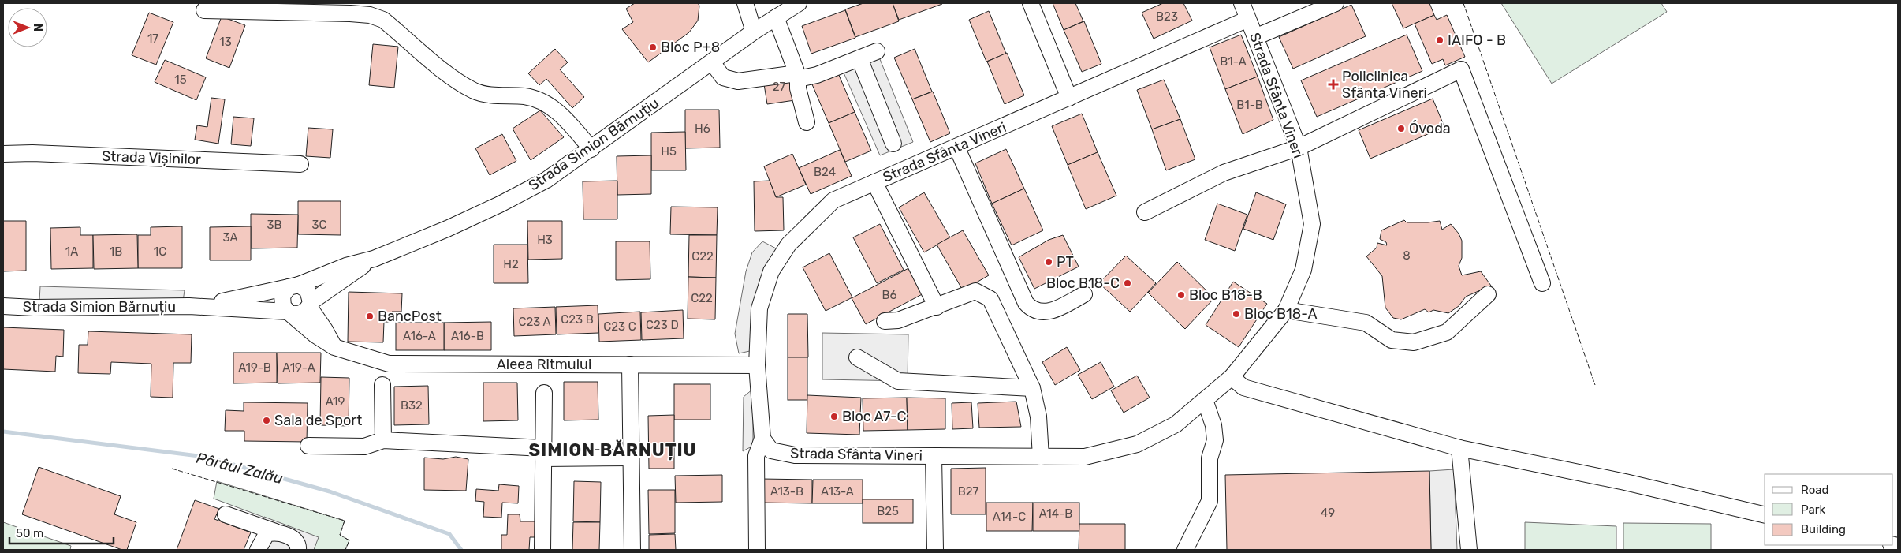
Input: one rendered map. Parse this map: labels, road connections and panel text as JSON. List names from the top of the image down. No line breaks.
{"streets":{"street":["Strada Sfânta Vineri","Strada Simion Bărnuțiu","Strada Vișinilor","Aleea Ritmului"]},"crossings":[["Strada Sfânta Vineri","Aleea Ritmului"],["Strada Simion Bărnuțiu","Aleea Ritmului"]],"districts":["SIMION BĂRNUȚIU"],"water":["Pârâul Zalău"],"places":{"other":["IAIFO - B","Bloc P+8","Óvoda","PT","Bloc B18-C","Bloc B18-B","Bloc B18-A","BancPost","Bloc A7-C","Sala de Sport"],"health":["Policlinica Sfânta Vineri"]},"house_numbers":["B23","17","13","B1-A","15","27","B1-B","H6","H5","B24","3B","3C","3A","H3","1A","1B","1C","8","C22","H2","B6","C22","C23 B","C23 A","C23 D","C23 C","A16-A","A16-B","A19-B","A19-A","A19","B32","A13-B","A13-A","B27","B25","49","A14-B","A14-C"],"legend":["Road","Park","Building"],"scale_bar":"50 m","north":"right"}
